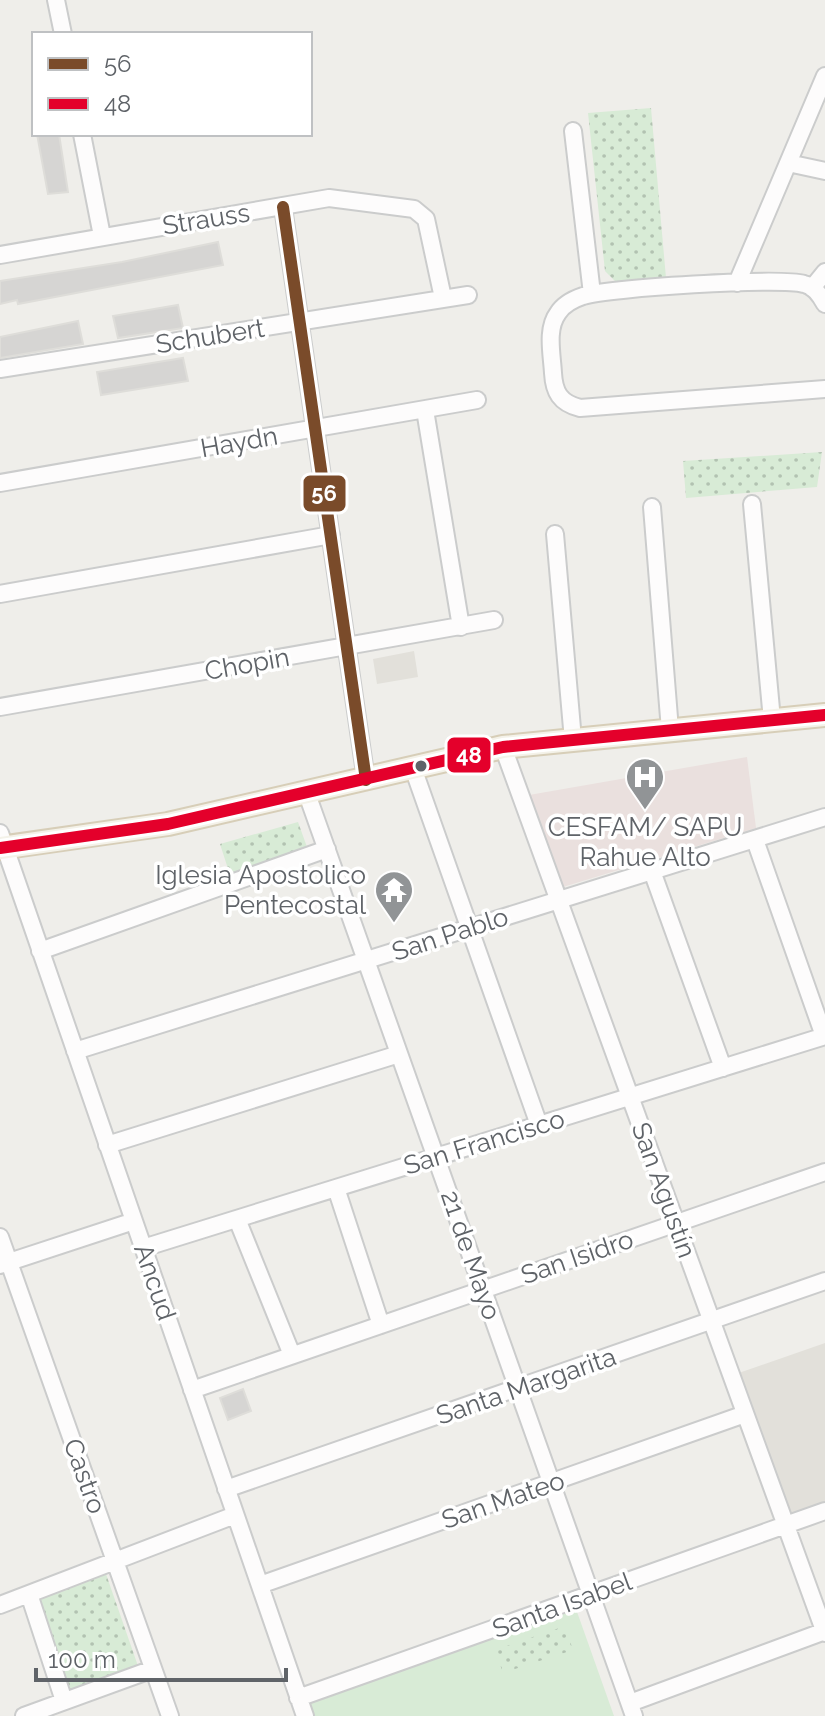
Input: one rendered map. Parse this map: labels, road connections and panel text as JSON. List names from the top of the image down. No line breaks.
{"streets":{"street":["Strauss","Schubert","Haydn","Chopin","San Pablo","San Francisco","San Agustín","21 de Mayo","San Isidro","Ancud","Santa Margarita","Castro","San Mateo","Santa Isabel"]},"crossings":[["Strauss","Schubert"],["San Pablo","San Agustín"],["San Pablo","21 de Mayo"],["San Pablo","Ancud"],["San Francisco","San Agustín"],["San Francisco","21 de Mayo"],["San Francisco","Ancud"],["San Agustín","San Isidro"],["San Agustín","Santa Margarita"],["San Agustín","San Mateo"],["San Agustín","Santa Isabel"],["21 de Mayo","San Isidro"],["21 de Mayo","Santa Margarita"],["21 de Mayo","San Mateo"],["21 de Mayo","Santa Isabel"],["San Isidro","Ancud"],["Ancud","Santa Margarita"],["Ancud","San Mateo"],["Ancud","Santa Isabel"]],"places":{"hospital":["CESFAM/ SAPU Rahue Alto"],"temple":["Iglesia Apostolico Pentecostal"]},"lines":["transit line 56","transit line 48"],"legend":["56","48"],"scale_bar":"100 m"}
